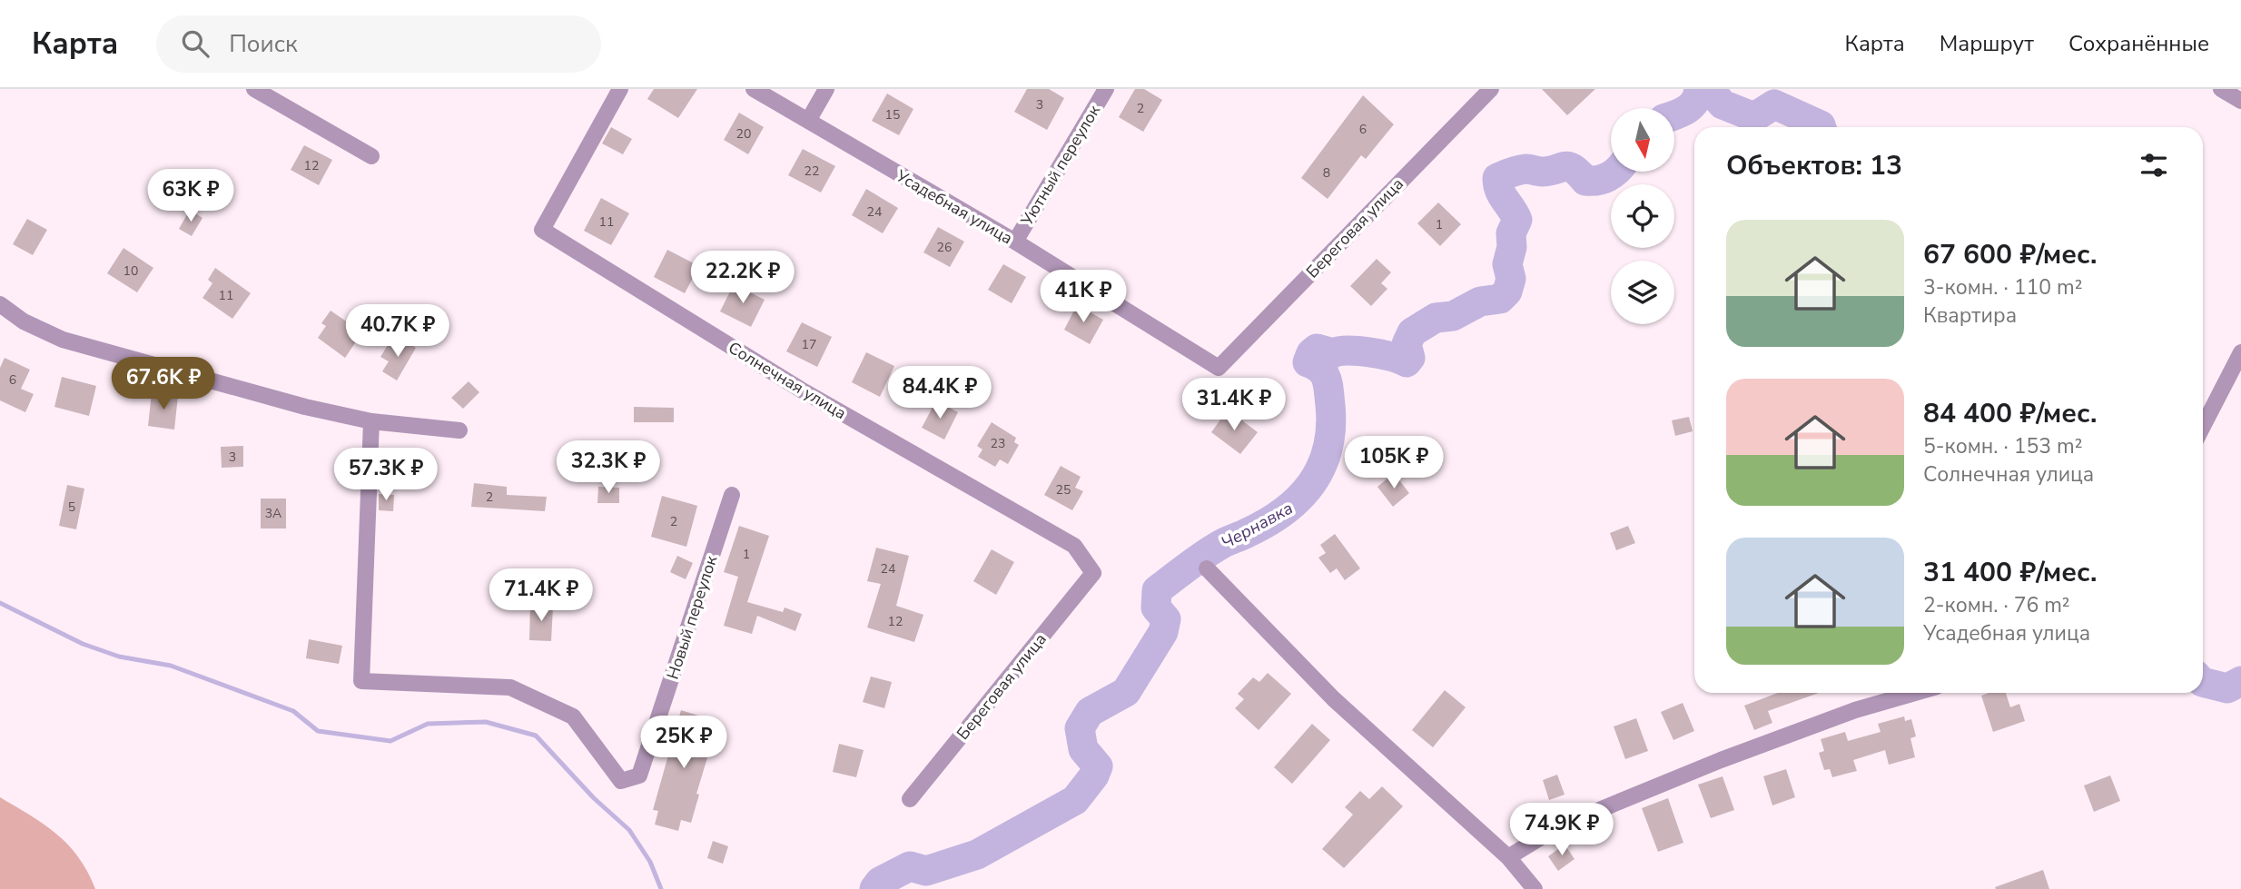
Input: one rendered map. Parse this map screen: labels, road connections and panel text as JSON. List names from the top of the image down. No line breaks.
{"streets":{"street":["Уютный переулок","Усадебная улица","Береговая улица","Солнечная улица","Новый переулок"]},"crossings":[["Уютный переулок","Усадебная улица"],["Усадебная улица","Береговая улица"],["Береговая улица","Солнечная улица"]],"water":["Чернавка"],"house_numbers":["3","2","15","6","20","12","22","8","24","11","1","26","10","11","17","6","23","3","25","2","5","3А","2","1","24","12"],"north":"bottom","page":{"header":"Карта","search":"Поиск","nav":["Карта","Маршрут","Сохранённые"],"heading":"Объектов: 13","price":["63K ₽","22.2K ₽","41K ₽","40.7K ₽","67.6K ₽","84.4K ₽","31.4K ₽","105K ₽","32.3K ₽","57.3K ₽","71.4K ₽","25K ₽","74.9K ₽"],"list":[{"name":"67 600 ₽/мес.","note":"3-комн. · 110 m² · Квартира"},{"name":"84 400 ₽/мес.","note":"5-комн. · 153 m² · Солнечная улица"},{"name":"31 400 ₽/мес.","note":"2-комн. · 76 m² · Усадебная улица"}]}}
